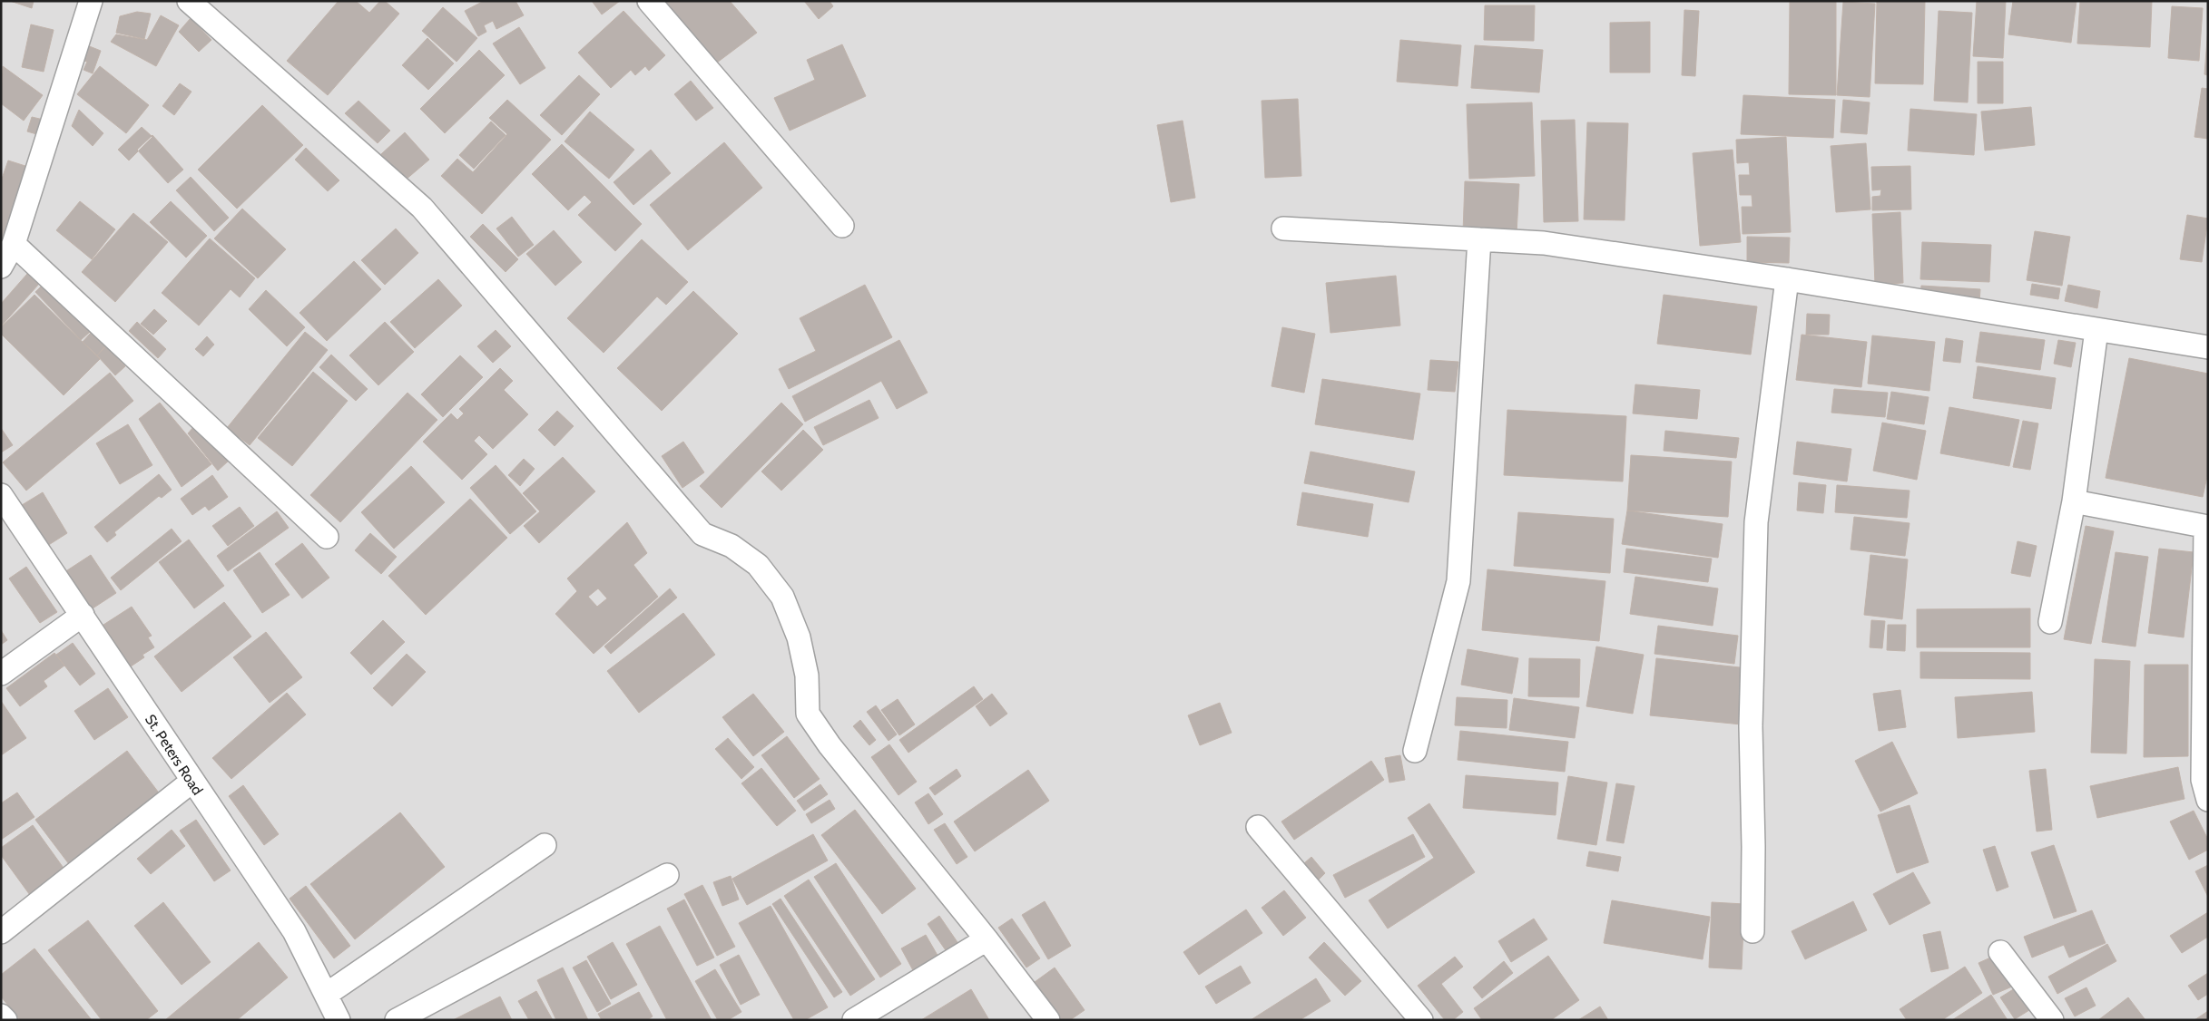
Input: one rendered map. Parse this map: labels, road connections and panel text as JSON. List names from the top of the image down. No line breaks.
{"streets":{"street":["St. Peters Road"]}}
